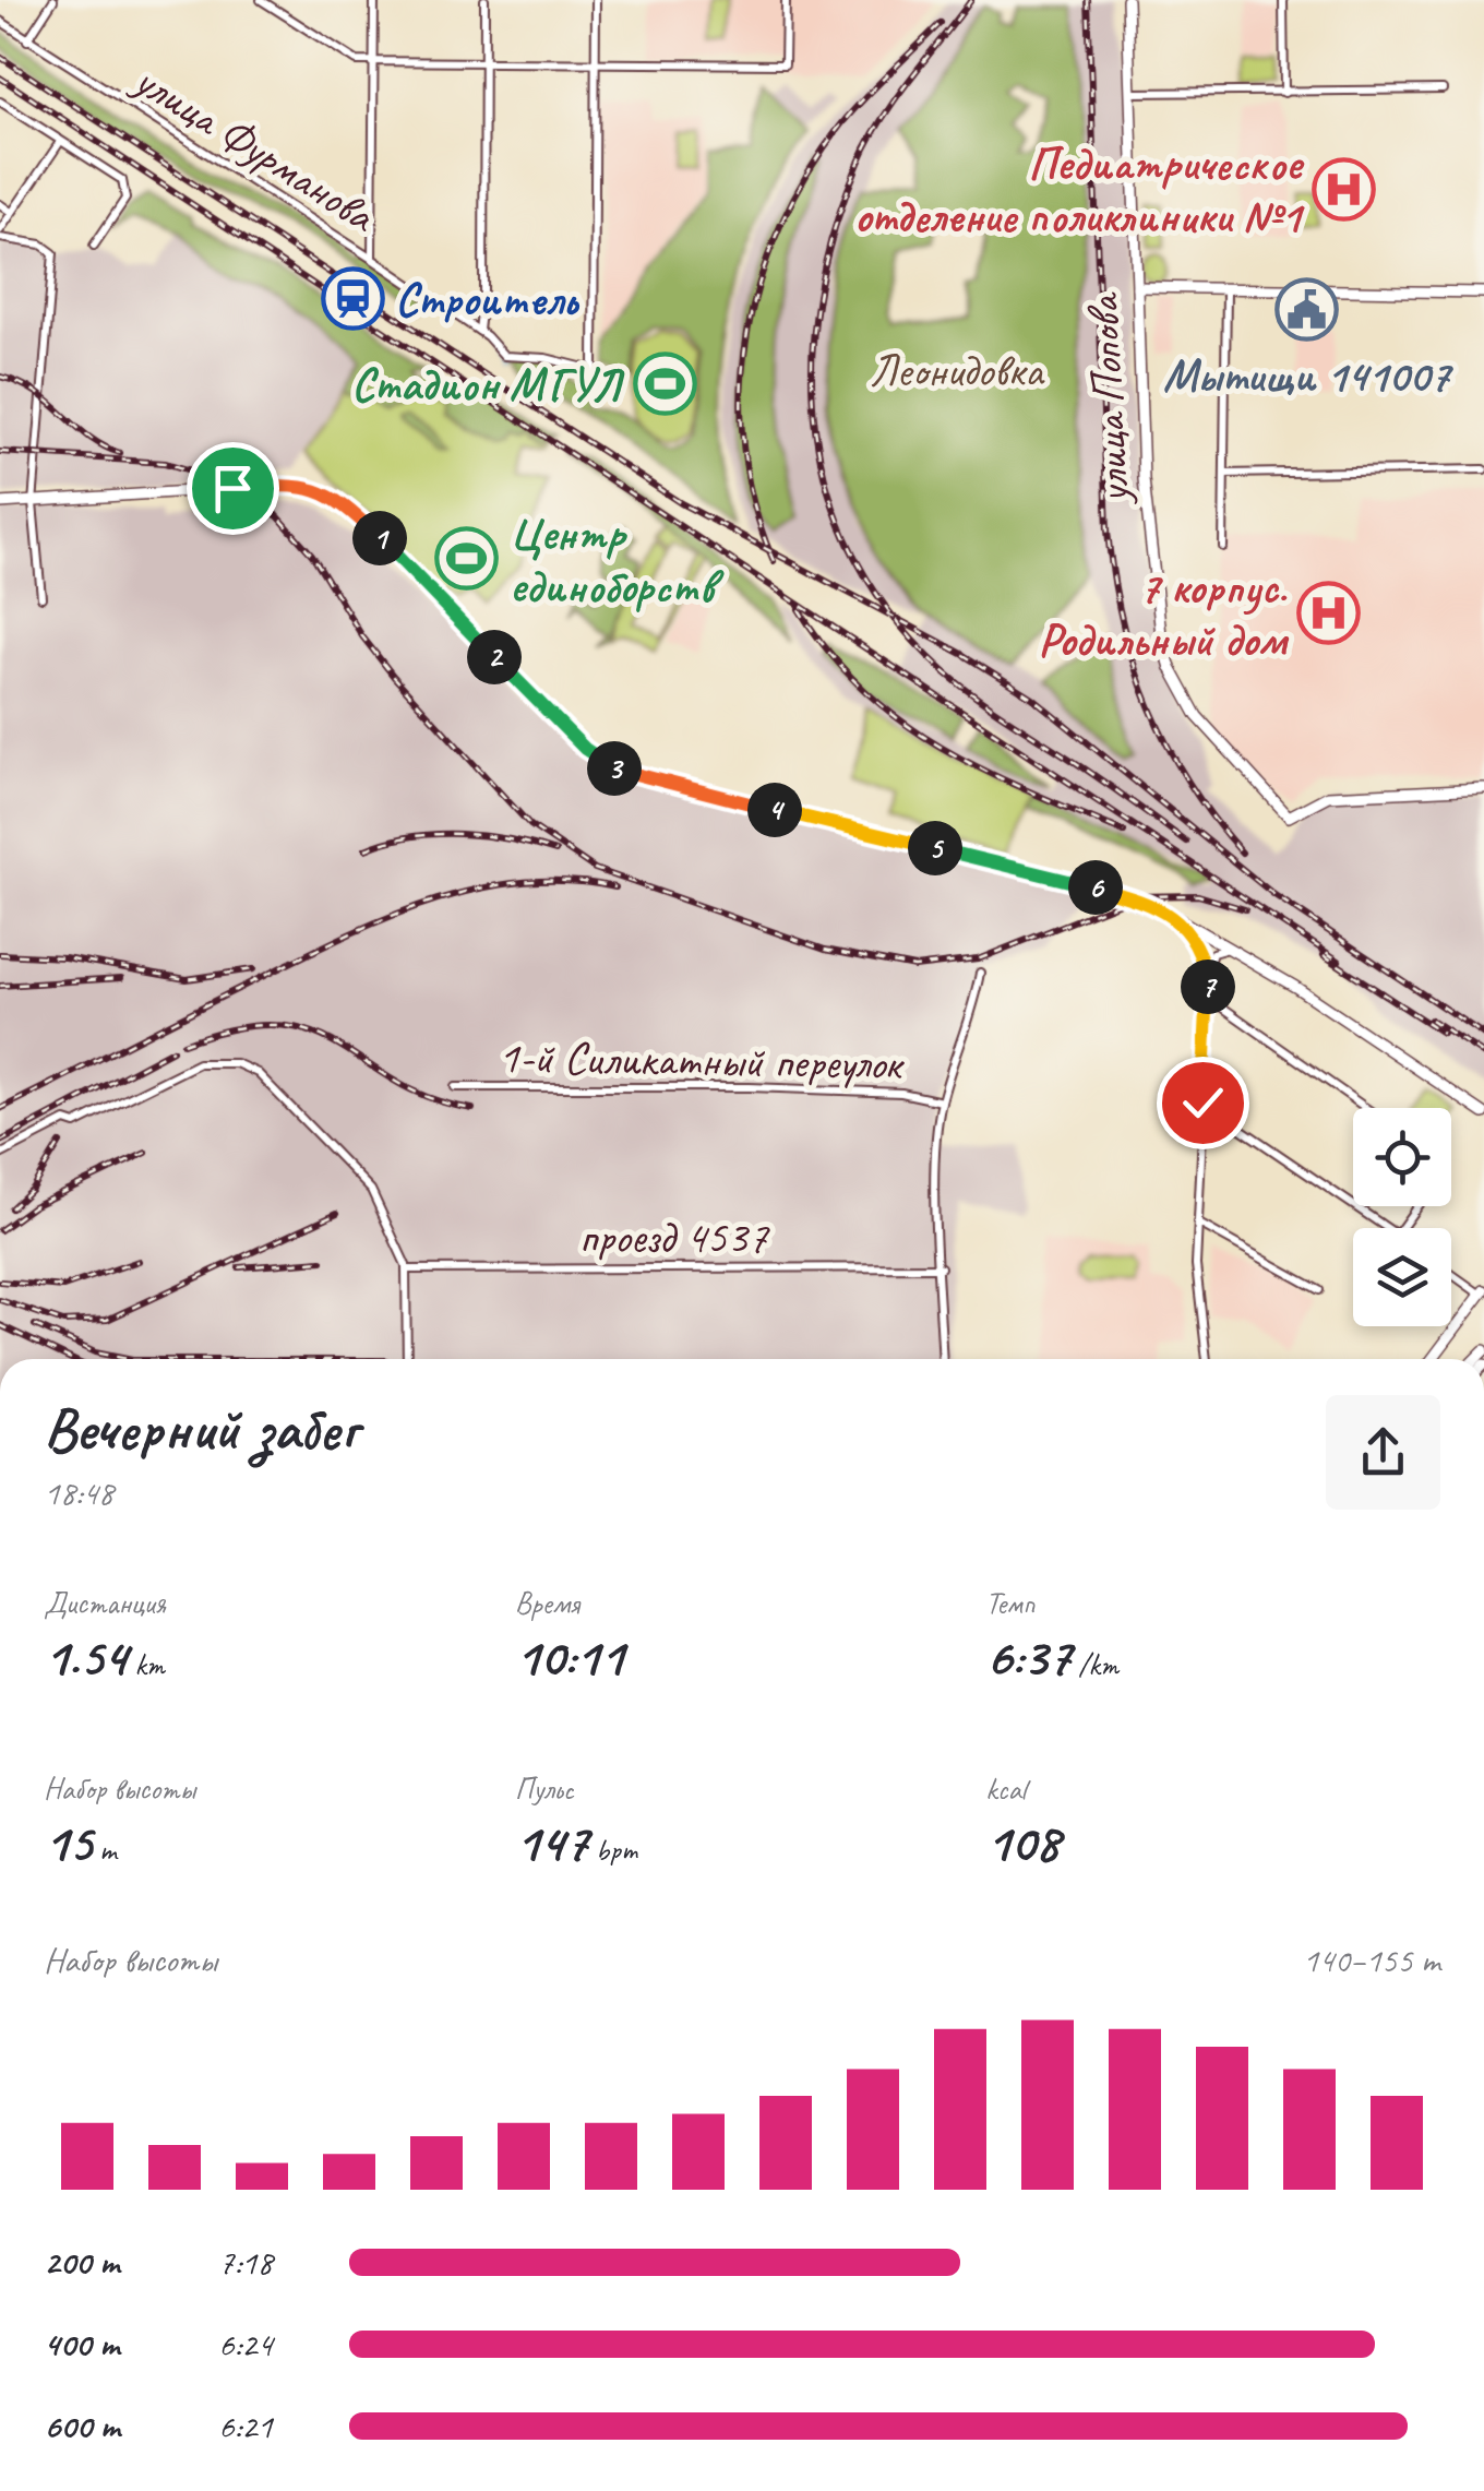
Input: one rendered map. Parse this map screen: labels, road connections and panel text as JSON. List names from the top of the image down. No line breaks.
{"streets":{"street":["улица Фурманова","улица Попова","1-й Силикатный переулок","проезд 4537"]},"parks":["Леонидовка"],"places":{"hospital":["Педиатрическое отделение поликлиники №1","7 корпус. Родильный дом"],"station":["Строитель"],"public building":["Мытищи 141007"],"sports":["Стадион МГУЛ","Центр единоборств"]},"page":{"pins":["1","2","3","4","5","6","7"],"heading":["Вечерний забег","18:48"],"stats":[["Дистанция","1.54 km"],["Время","10:11"],["Темп","6:37 /km"],["Набор высоты","15 m"],["Пульс","147 bpm"],["kcal","108"]],"chart":["Набор высоты","140–155 m"],"list":[{"name":"200 m","note":"7:18"},{"name":"400 m","note":"6:24"},{"name":"600 m","note":"6:21"}]}}
